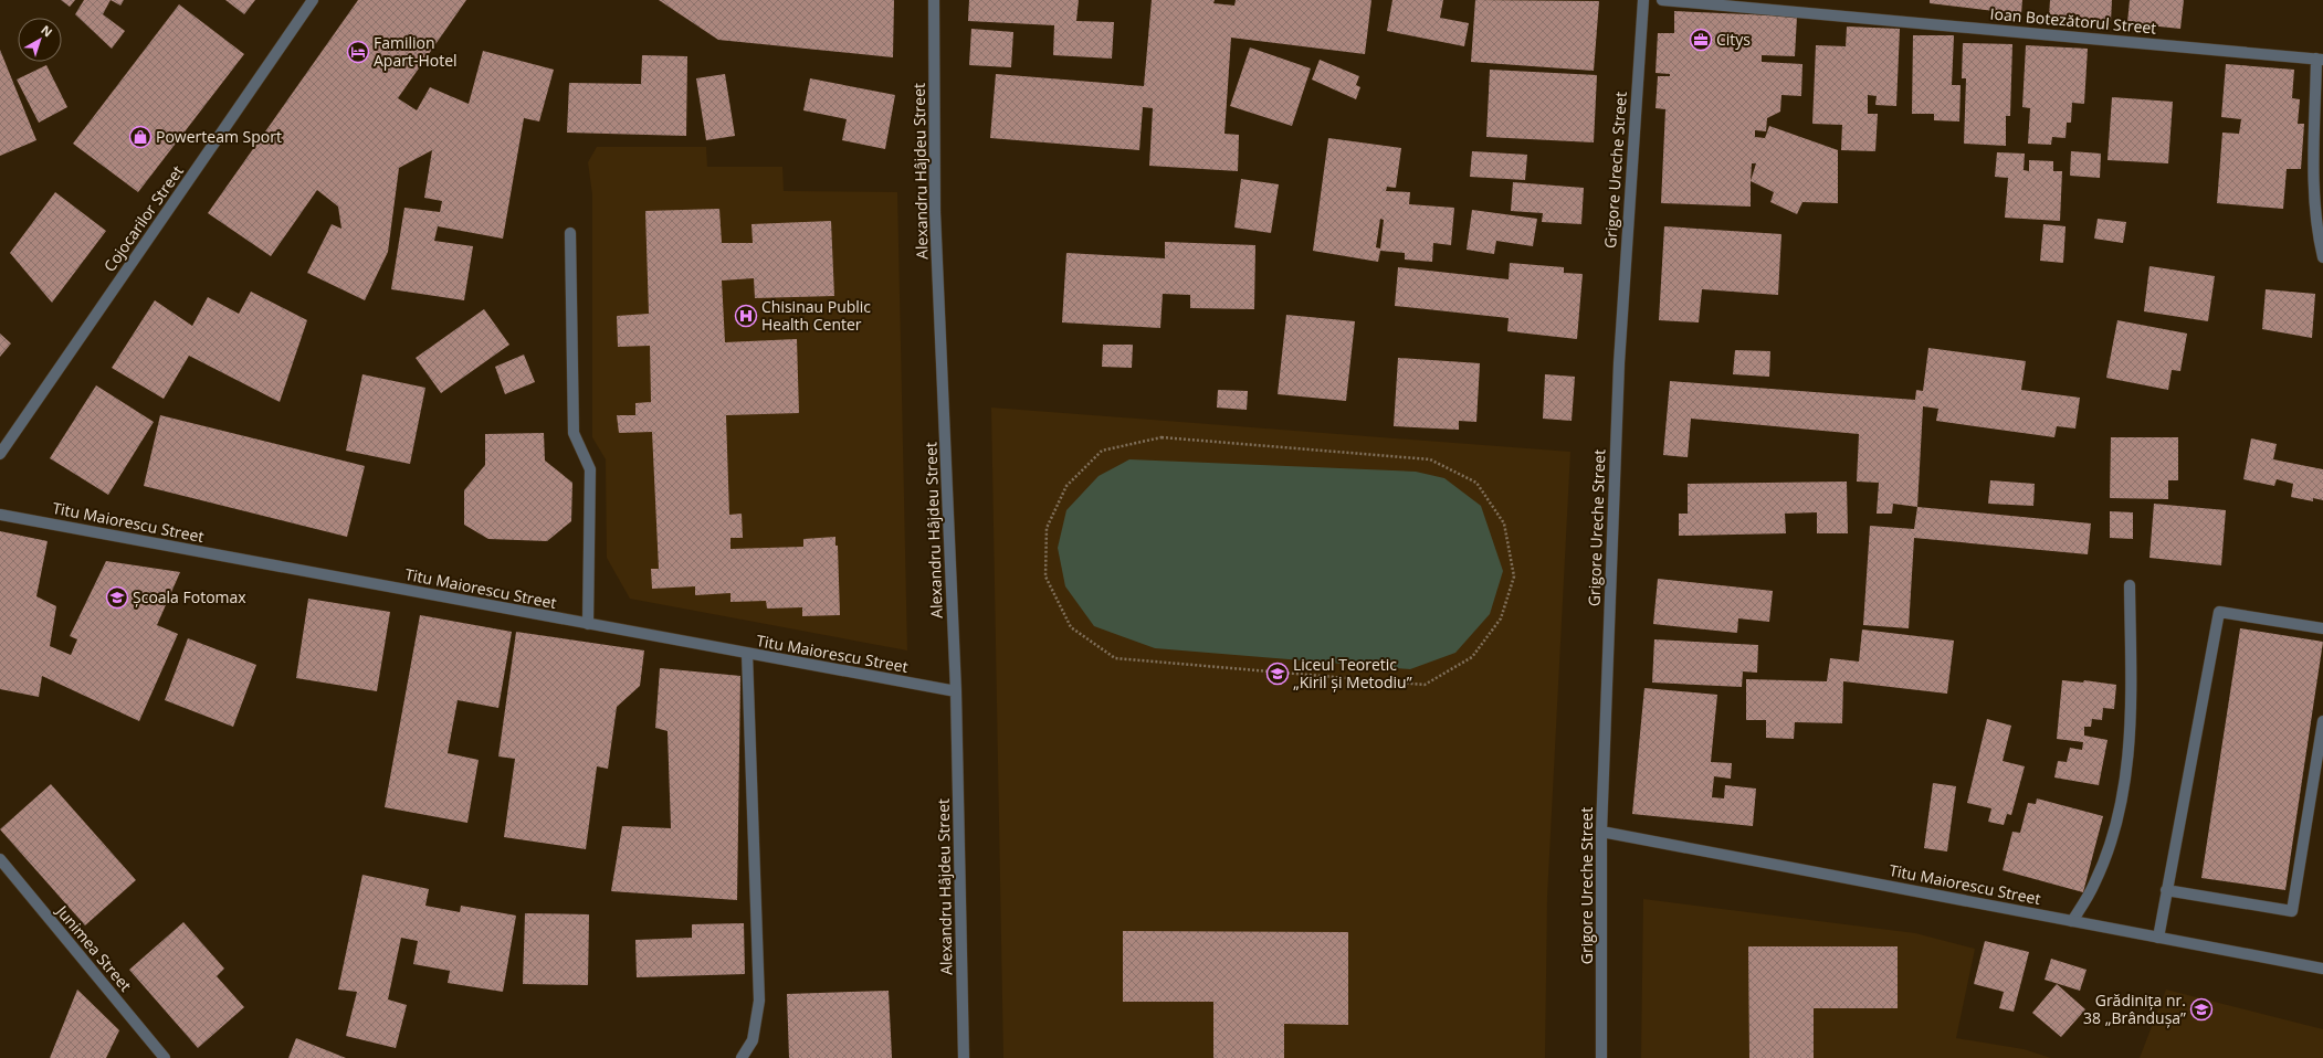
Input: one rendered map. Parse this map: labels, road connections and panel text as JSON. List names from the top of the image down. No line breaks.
{"streets":{"street":["Ioan Botezătorul Street","Grigore Ureche Street","Alexandru Hâjdeu Street","Cojocarilor Street","Titu Maiorescu Street","Junimea Street"]},"crossings":[["Grigore Ureche Street","Titu Maiorescu Street"],["Alexandru Hâjdeu Street","Titu Maiorescu Street"]],"places":{"office":["Citys"],"hotel":["Familion Apart-Hotel"],"shop":["Powerteam Sport"],"hospital":["Chisinau Public Health Center"],"school or university":["Școala Fotomax","Liceul Teoretic „Kiril și Metodiu”","Grădinița nr. 38 „Brândușa”"]},"north":"top right"}
